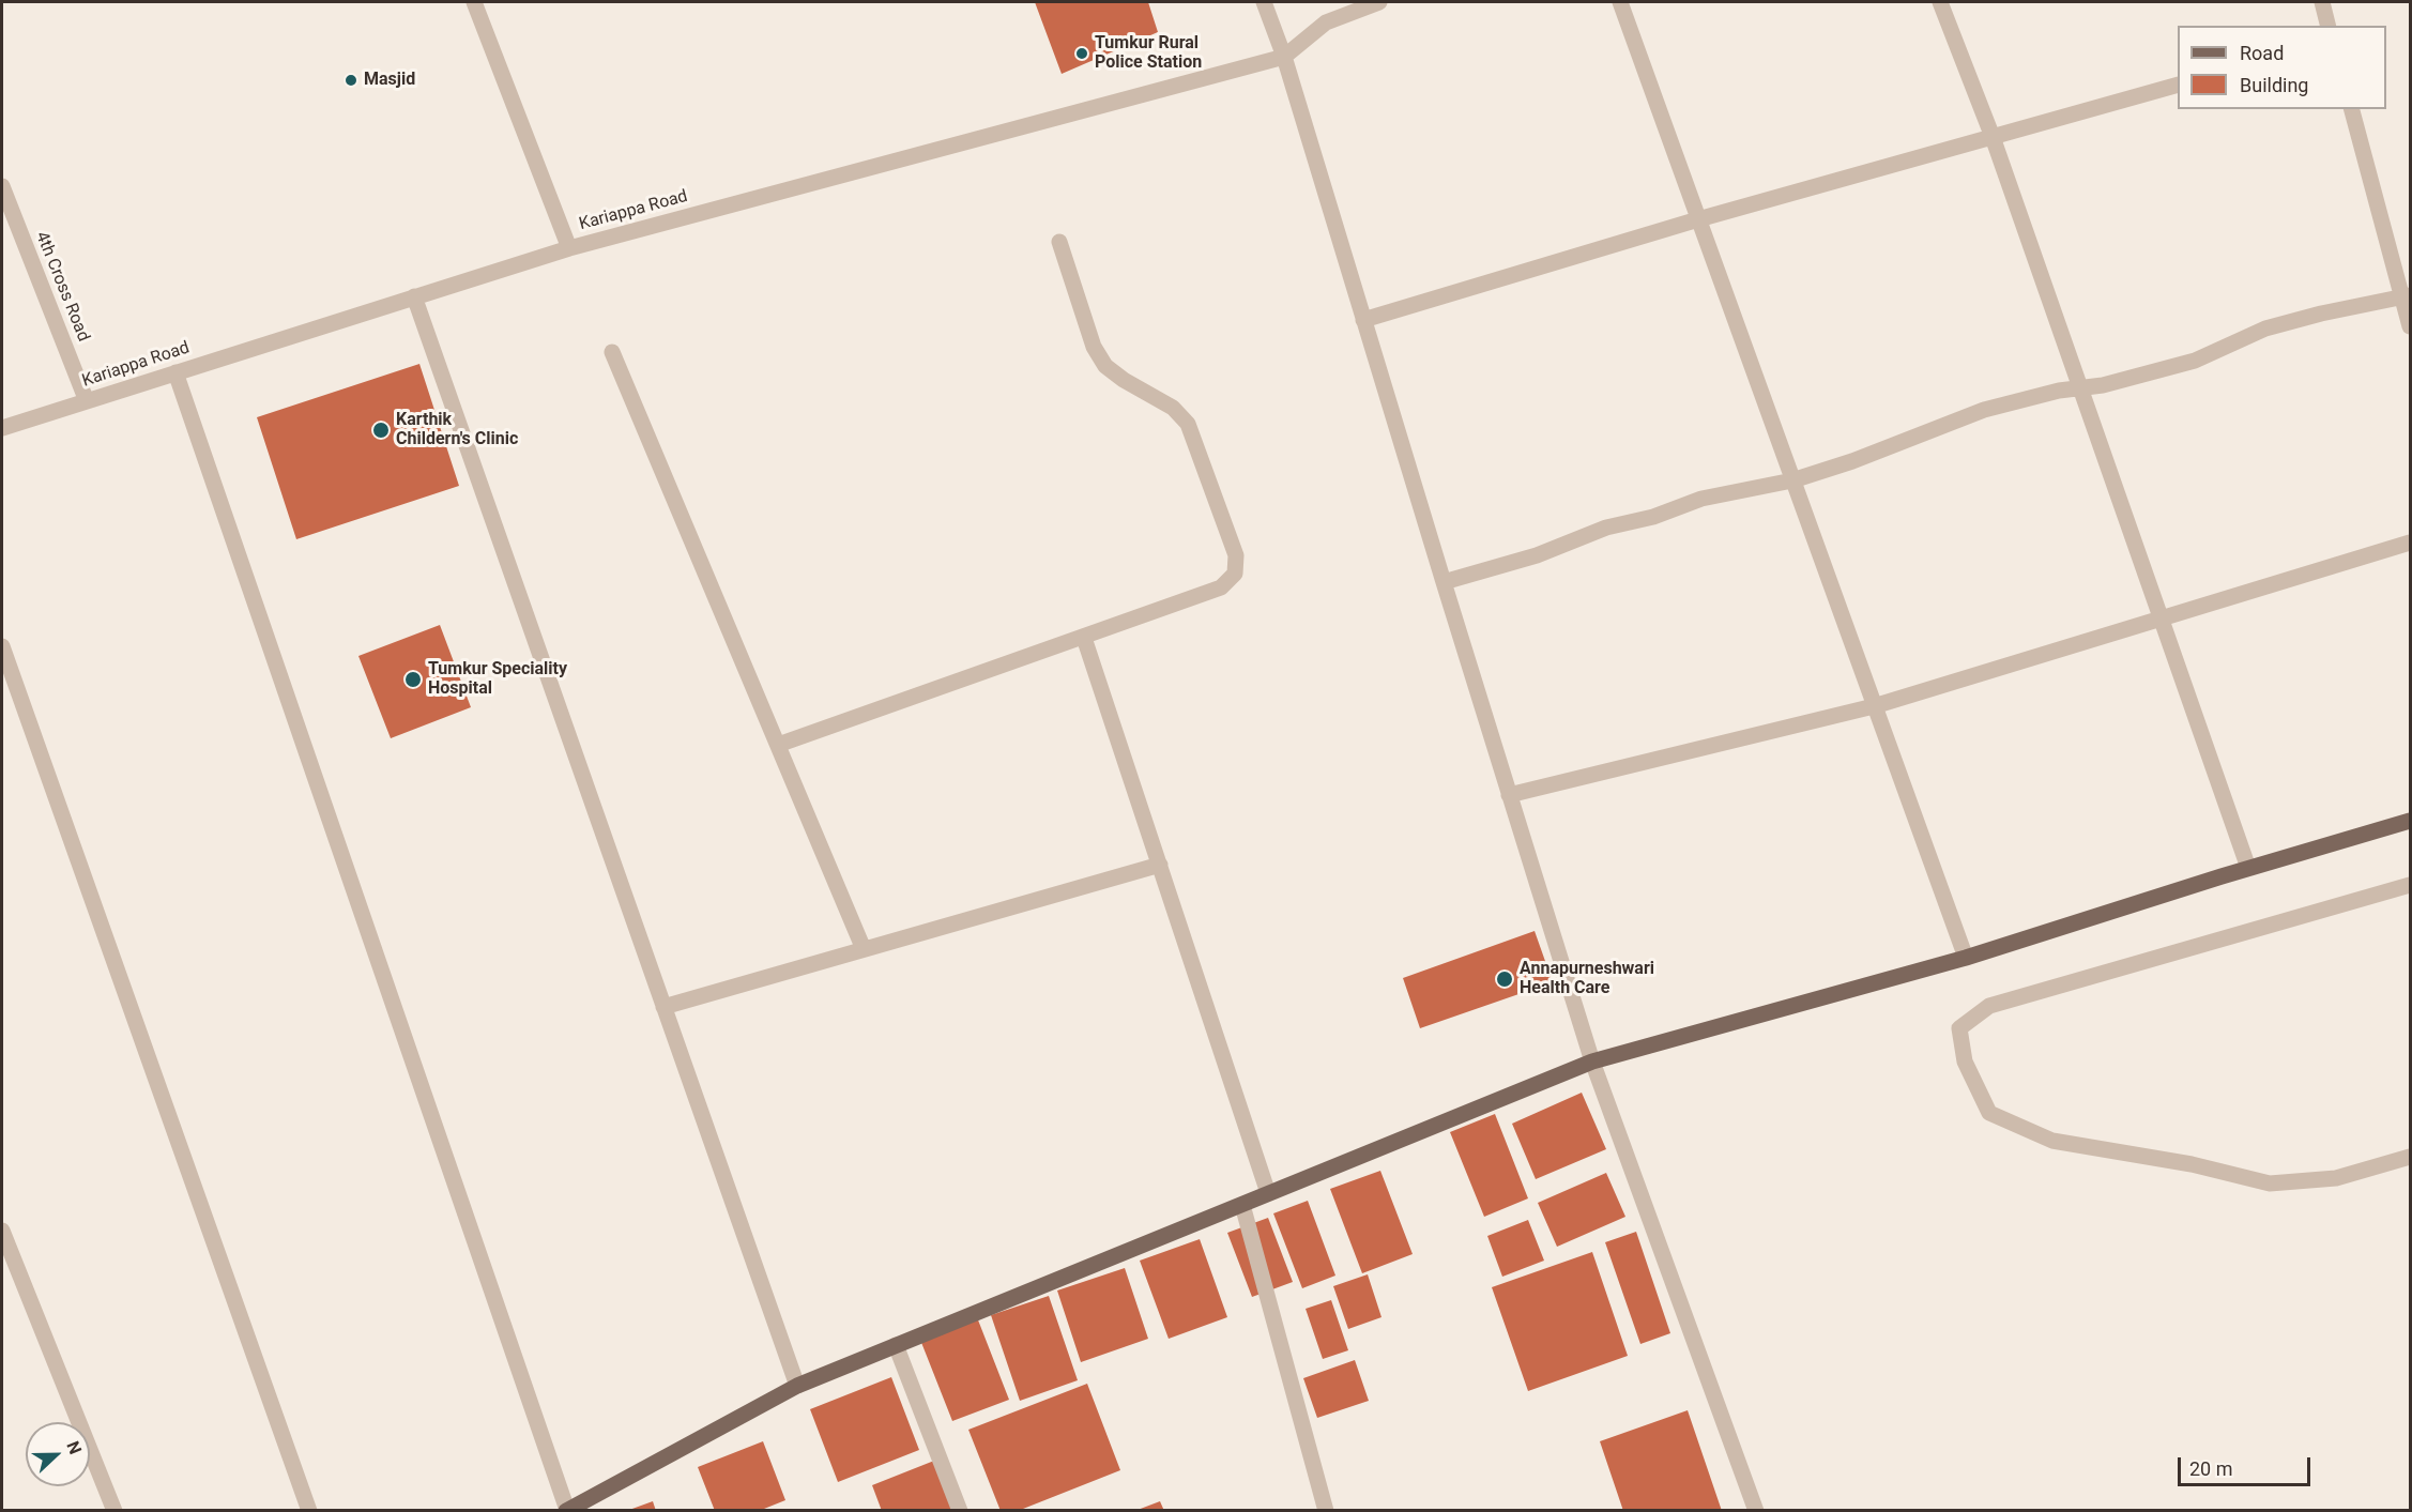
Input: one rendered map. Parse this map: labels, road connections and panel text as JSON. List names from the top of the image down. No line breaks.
{"streets":{"street":["Kariappa Road","4th Cross Road"]},"crossings":[["Kariappa Road","4th Cross Road"]],"places":["Tumkur Rural Police Station","Masjid","Karthik Childern's Clinic","Tumkur Speciality Hospital","Annapurneshwari Health Care"],"legend":["Road","Building"],"scale_bar":"20 m","north":"right"}
